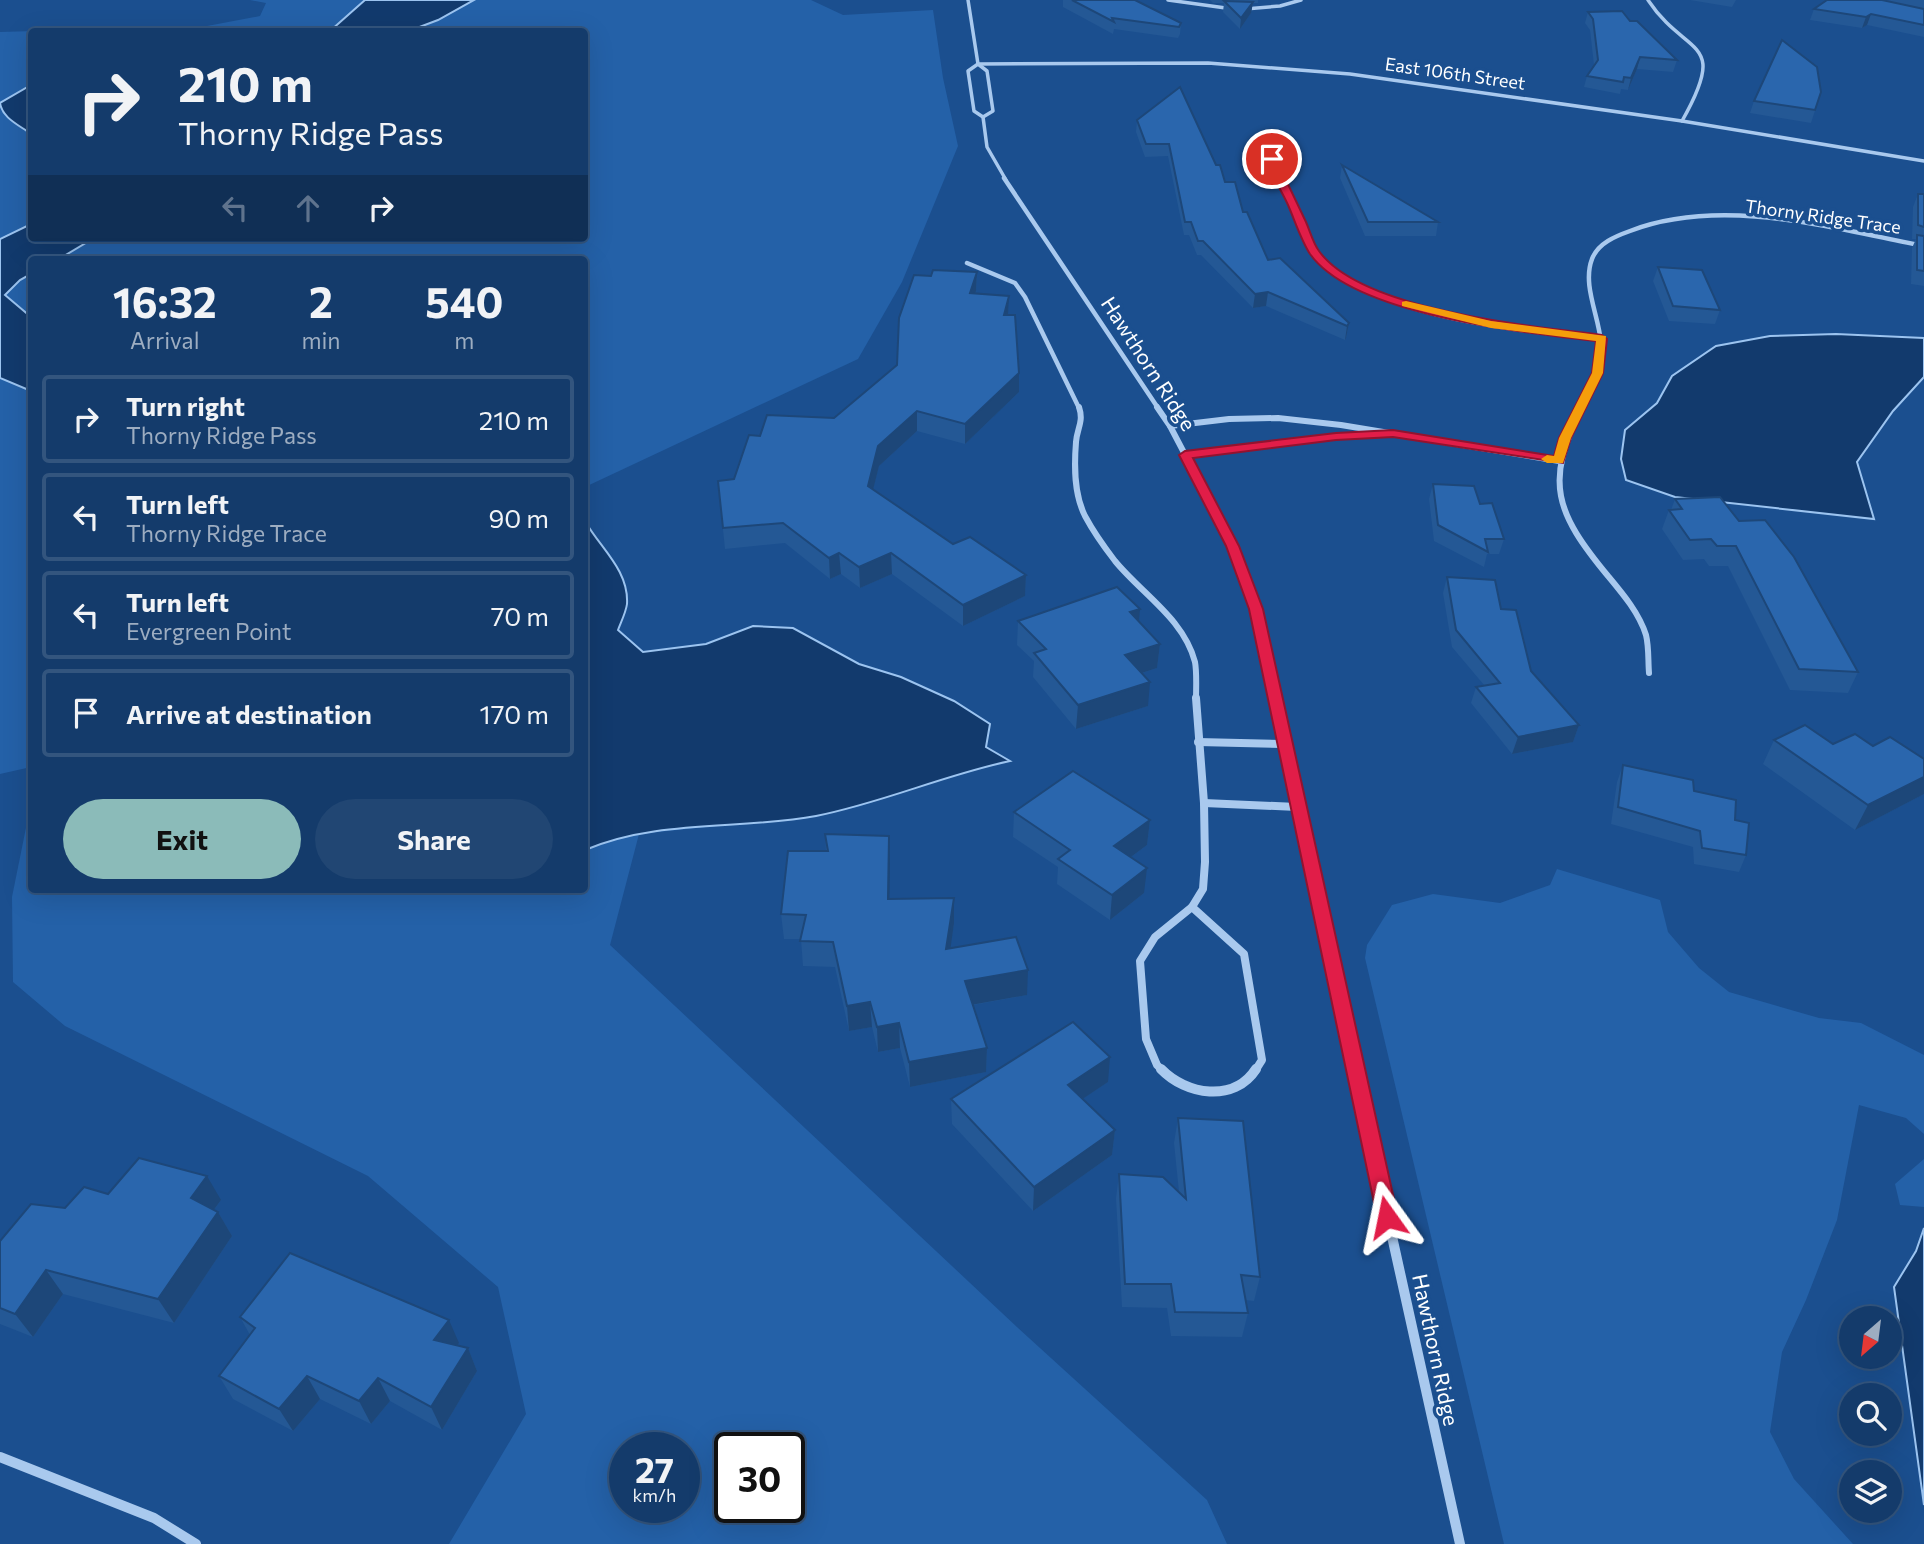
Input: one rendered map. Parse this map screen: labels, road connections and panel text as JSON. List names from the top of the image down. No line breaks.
{"streets":{"street":["East 106th Street","Thorny Ridge Trace","Hawthorn Ridge"]},"crossings":[["East 106th Street","Hawthorn Ridge"]],"north":"bottom left","page":{"turn":["210 m","Thorny Ridge Pass"],"eta":["16:32","Arrival","2","min","540","m"],"list":[{"name":"Turn right","note":"Thorny Ridge Pass","value":"210 m"},{"name":"Turn left","note":"Thorny Ridge Trace","value":"90 m"},{"name":"Turn left","note":"Evergreen Point","value":"70 m"},{"name":"Arrive at destination","value":"170 m"}],"buttons":["Exit","Share"],"speed":"27 km/h","limit":"30"}}
